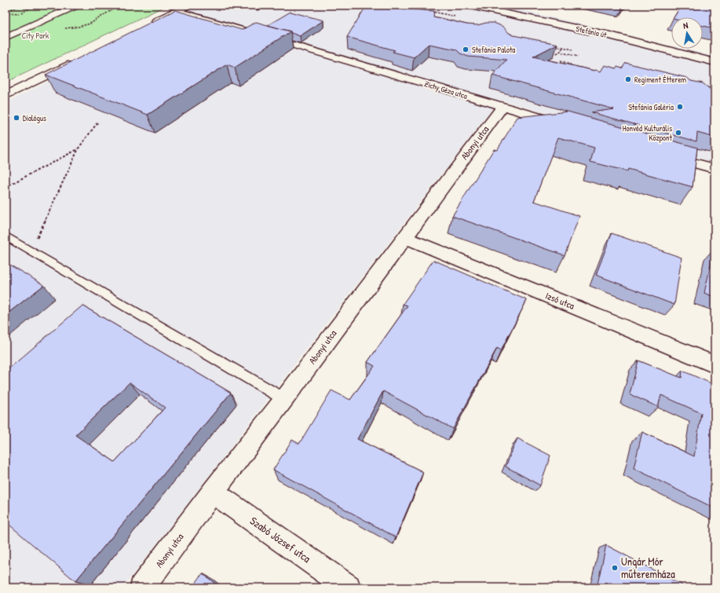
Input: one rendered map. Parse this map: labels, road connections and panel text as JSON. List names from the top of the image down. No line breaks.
{"streets":{"street":["Stefánia út","Zichy Géza utca","Abonyi utca","Izsó utca","Szabó József utca"]},"crossings":[["Zichy Géza utca","Abonyi utca"],["Abonyi utca","Izsó utca"],["Abonyi utca","Szabó József utca"]],"parks":["City Park"],"places":["Stefánia Palota","Regiment Étterem","Stefánia Galéria","Dialógus","Honvéd Kulturális Központ","Ungár Mór műteremháza"],"north":"top"}
